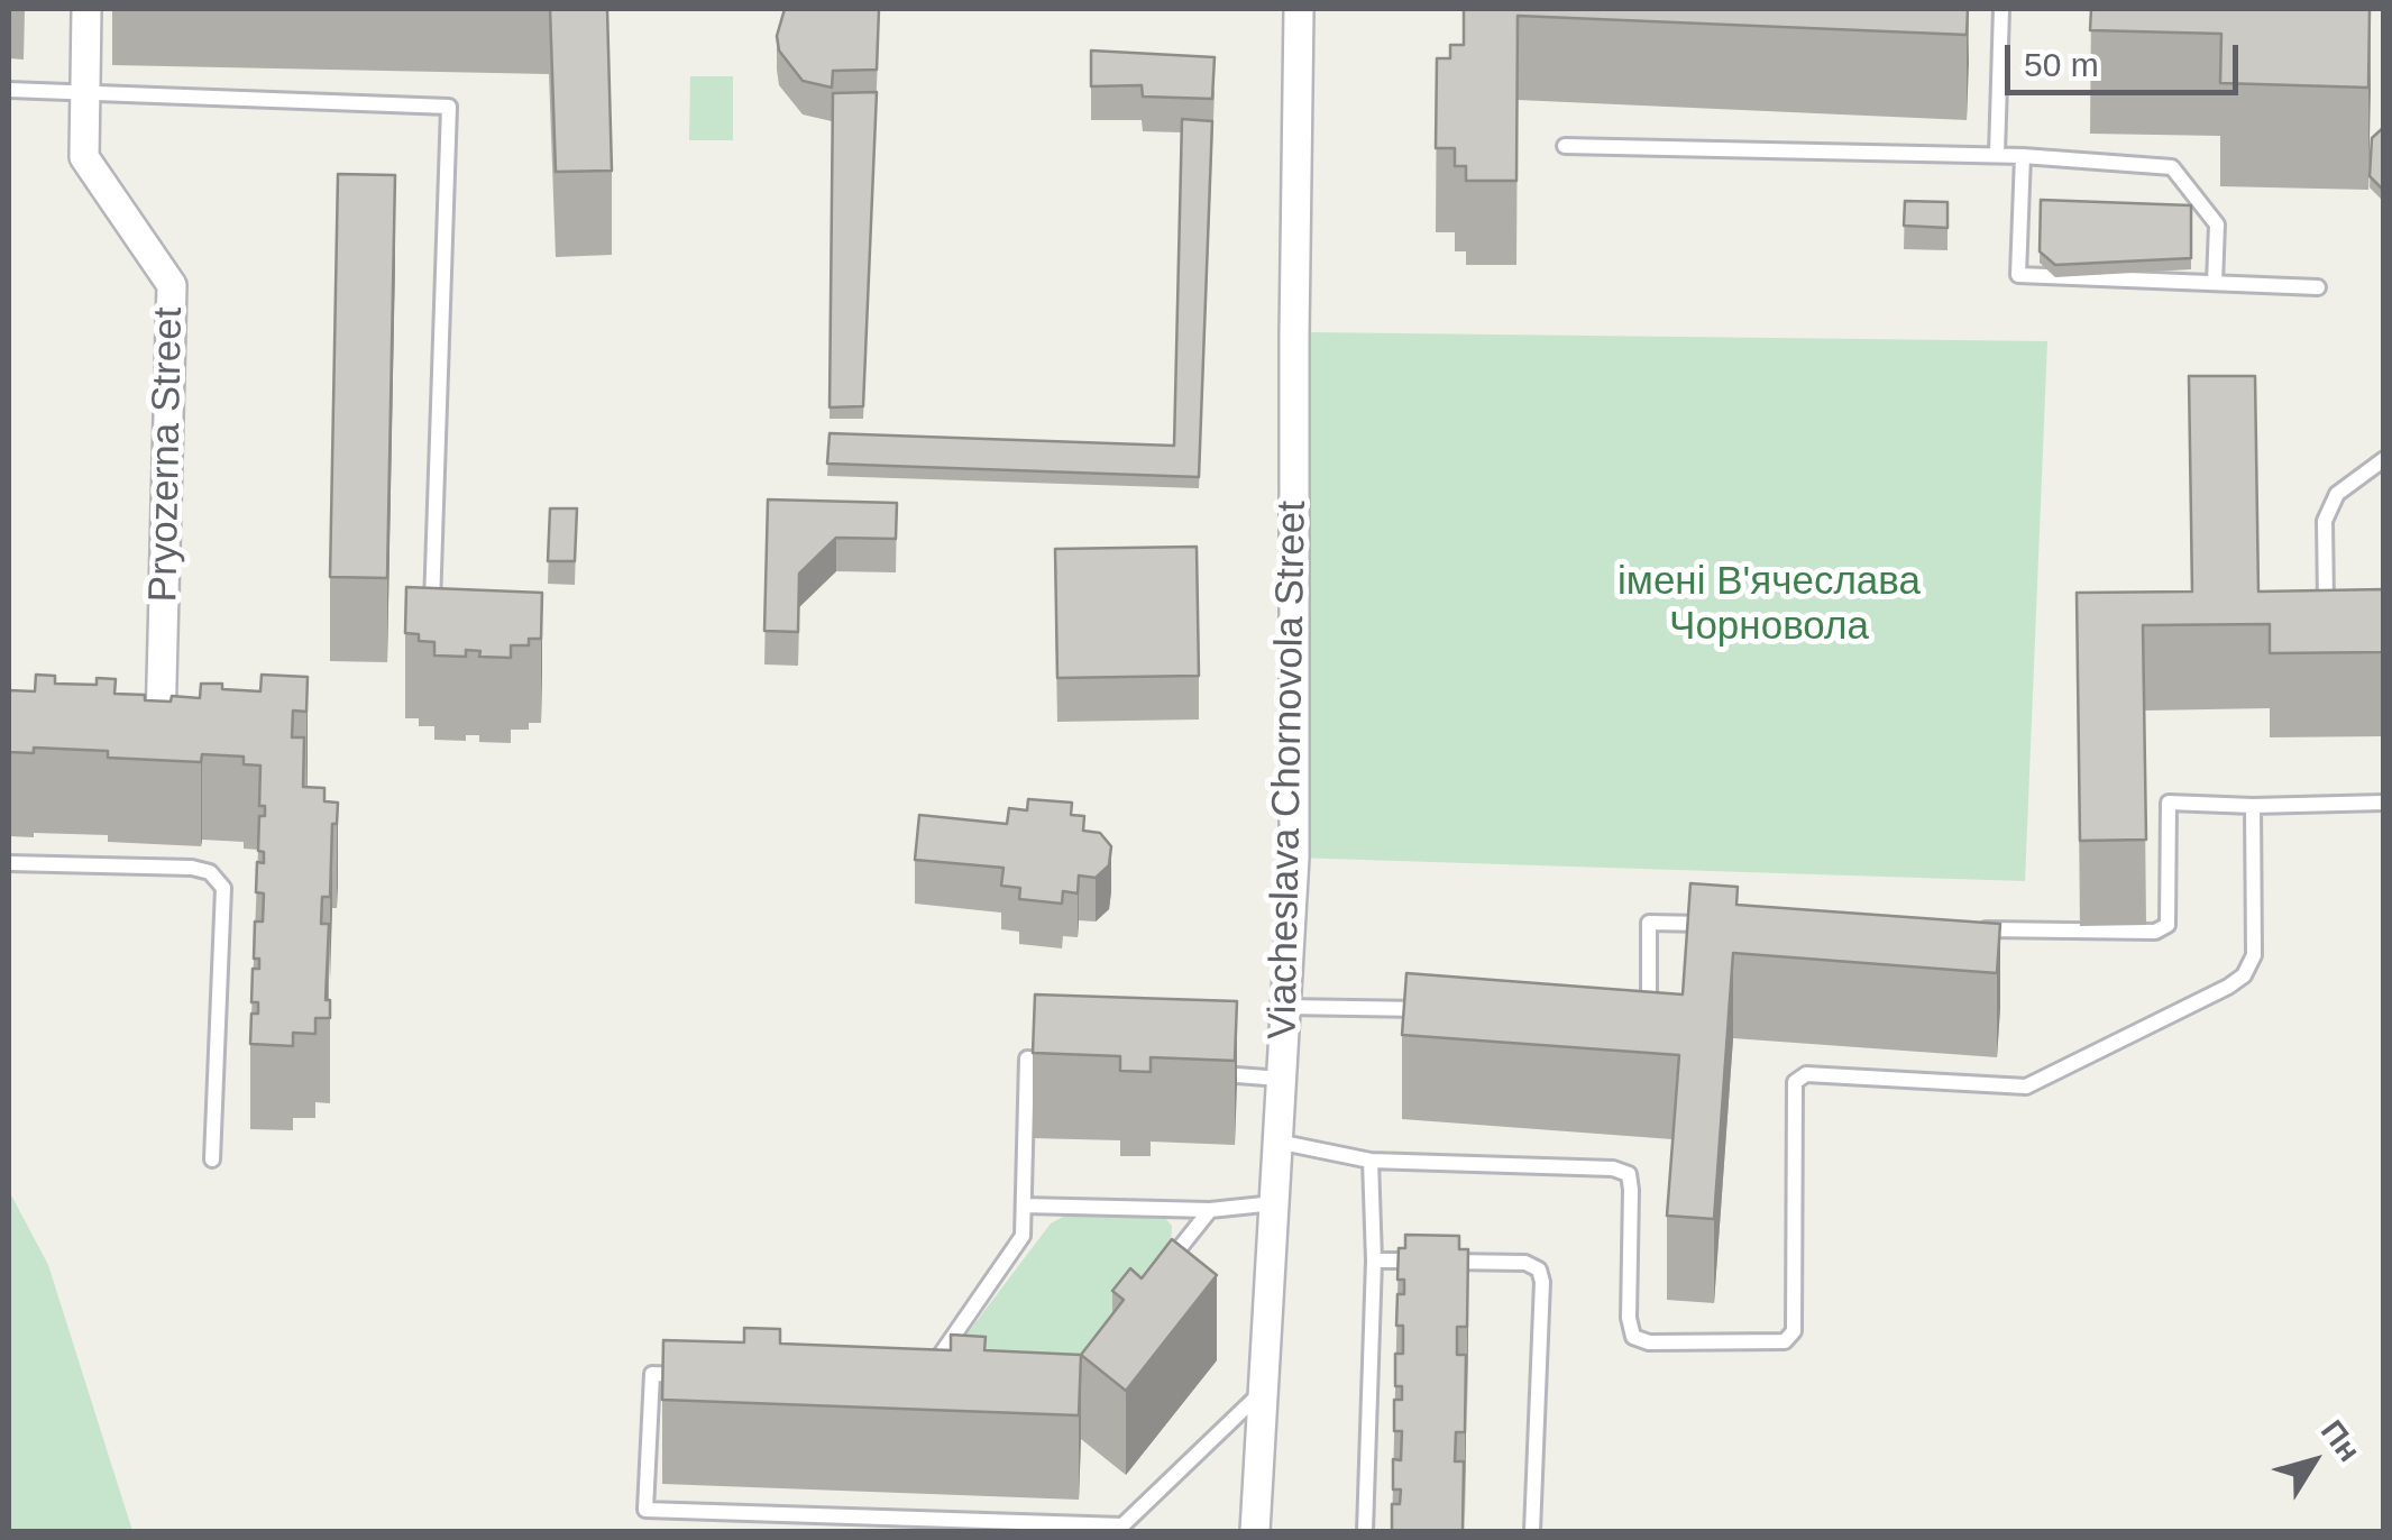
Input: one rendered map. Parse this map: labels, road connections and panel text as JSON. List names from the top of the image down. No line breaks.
{"streets":{"street":["Pryozerna Street","Viacheslava Chornovola Street"]},"parks":["імені В'ячеслава Чорновола"],"scale_bar":"50 m","north":"top right"}
